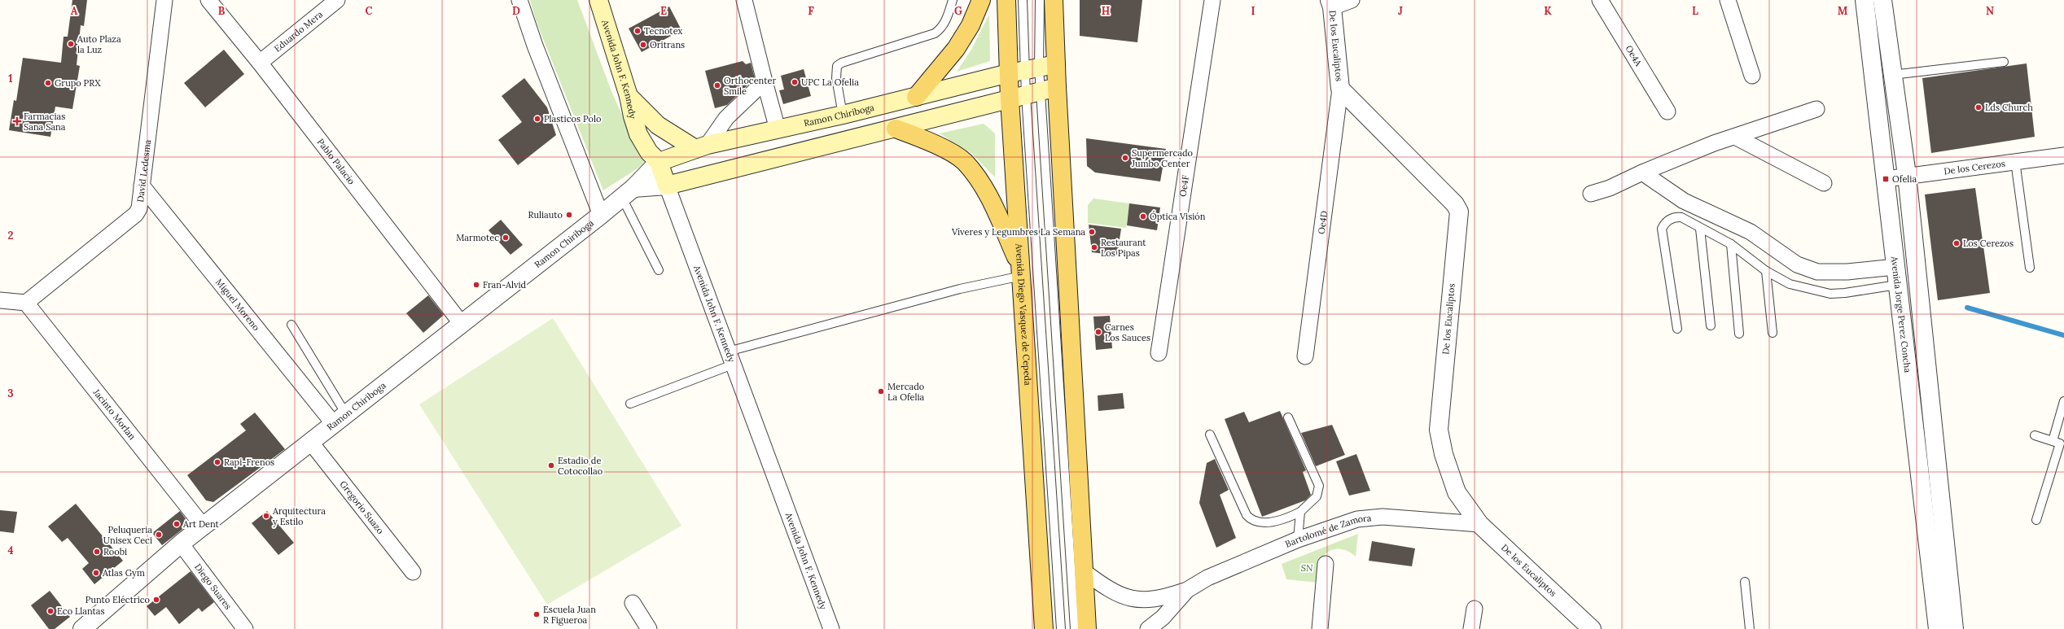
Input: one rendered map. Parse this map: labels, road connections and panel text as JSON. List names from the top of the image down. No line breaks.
{"streets":{"main road":["Avenida John F. Kennedy","Ramon Chiriboga","Avenida Diego Vasquez de Cepeda"],"street":["Eduardo Mera","De los Eucaliptos","Oe4A","Pablo Palacio","De los Cerezos","David Ledesma","Oe4F","Oe4D","Miguel Moreno","Avenida Jorge Perez Concha","Jacinto Morlan","Gregorio Suazo","Bartolomé de Zamora","Diego Suares"]},"crossings":[["Eduardo Mera","Pablo Palacio"],["De los Eucaliptos","Oe4D"],["De los Eucaliptos","Bartolomé de Zamora"],["Avenida John F. Kennedy","Ramon Chiriboga"],["Ramon Chiriboga","Pablo Palacio"],["Ramon Chiriboga","Miguel Moreno"],["Ramon Chiriboga","Avenida Diego Vasquez de Cepeda"],["Ramon Chiriboga","Jacinto Morlan"],["Ramon Chiriboga","Gregorio Suazo"],["Ramon Chiriboga","Diego Suares"],["De los Cerezos","Avenida Jorge Perez Concha"],["David Ledesma","Miguel Moreno"],["David Ledesma","Jacinto Morlan"],["Avenida Diego Vasquez de Cepeda","Bartolomé de Zamora"]],"parks":["SN"],"places":{"other":["Tecnotex","Auto Plaza la Luz","Oritrans","UPC La Ofelia","Grupo PRX","Orthocenter Smile","Lds Church","Plasticos Polo","Supermercado Jumbo Center","Ruliauto","Óptica Visión","Víveres y Legumbres La Semana","Marmotec","Los Cerezos","Restaurant Los Pipas","Fran-Alvid","Carnes Los Sauces","Mercado La Ofelia","Rapi-Frenos","Estadio de Cotocollao","Arquitectura y Estilo","Art Dent","Peluqueria Unisex Ceci","Roobi","Atlas Gym","Punto Eléctrico","Eco Llantas","Escuela Juan R Figueroa"],"health":["Farmacias Sana Sana"],"transit":["Ofelia"]},"grid":{"columns":["A","B","C","D","E","F","G","H","I","J","K","L","M","N"],"rows":["1","2","3","4"]}}
